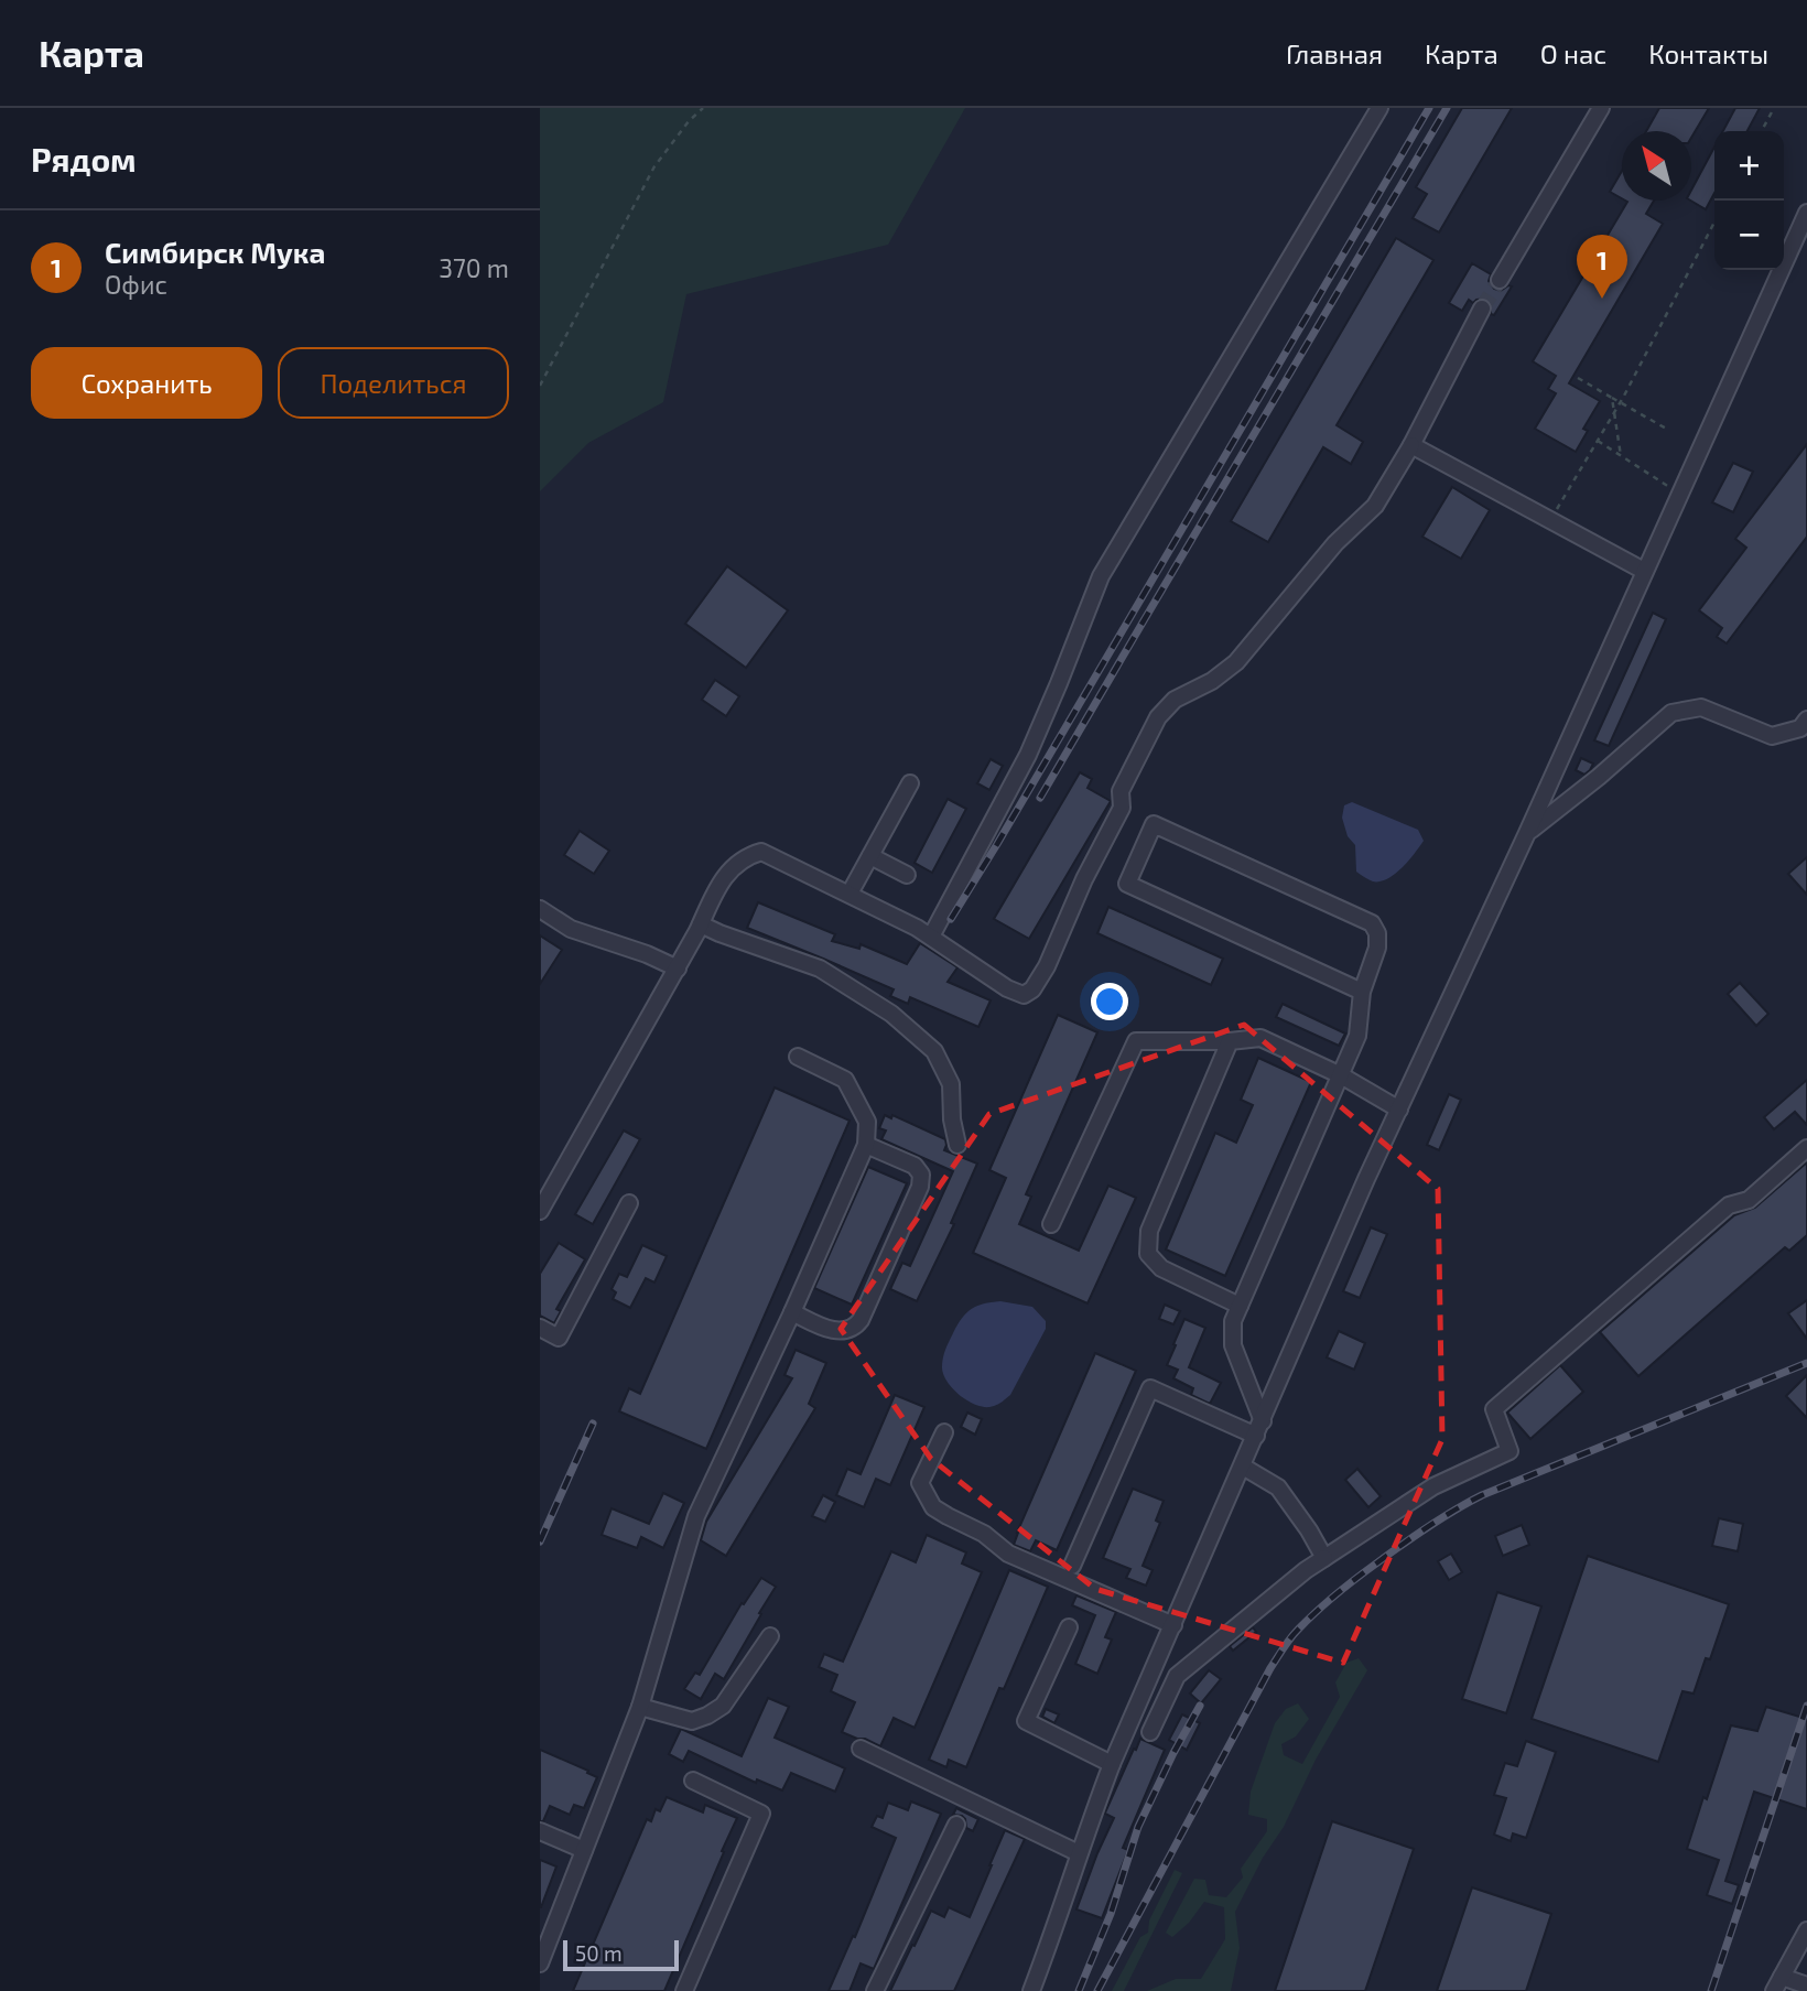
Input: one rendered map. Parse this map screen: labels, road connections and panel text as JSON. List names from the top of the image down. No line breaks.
{"scale_bar":"50 m","north":"top left","page":{"header":"Карта","nav":["Главная","Карта","О нас","Контакты"],"heading":"Рядом","map_buttons":["+","−"],"list":[{"mark":"1","name":"Симбирск Мука","note":"Офис","value":"370 m"}],"pins":"1","buttons":["Сохранить","Поделиться"],"scale":"50 m"}}
